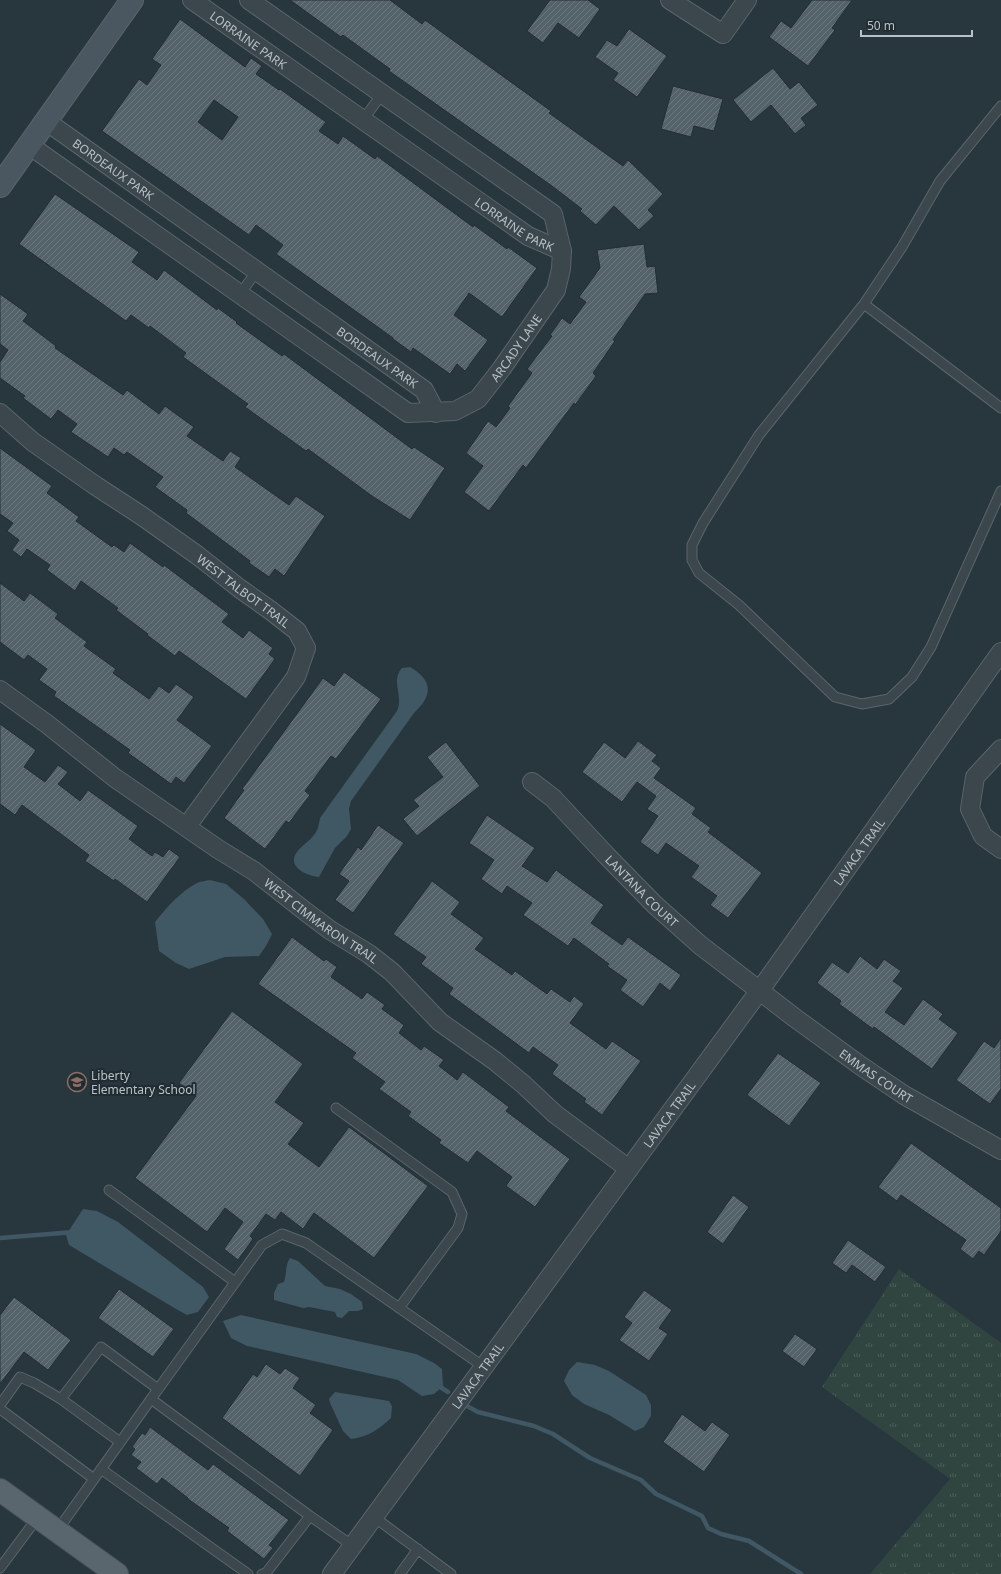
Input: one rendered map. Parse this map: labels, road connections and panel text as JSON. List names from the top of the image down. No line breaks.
{"streets":{"street":["LORRAINE PARK","BORDEAUX PARK","ARCADY LANE","WEST TALBOT TRAIL","LAVACA TRAIL","LANTANA COURT","WEST CIMMARON TRAIL","EMMAS COURT"]},"crossings":[["LORRAINE PARK","ARCADY LANE"],["BORDEAUX PARK","ARCADY LANE"],["WEST TALBOT TRAIL","WEST CIMMARON TRAIL"],["LAVACA TRAIL","LANTANA COURT"],["LAVACA TRAIL","WEST CIMMARON TRAIL"],["LAVACA TRAIL","EMMAS COURT"],["LANTANA COURT","EMMAS COURT"]],"places":{"school or university":["Liberty Elementary School"]},"scale_bar":"50 m"}
